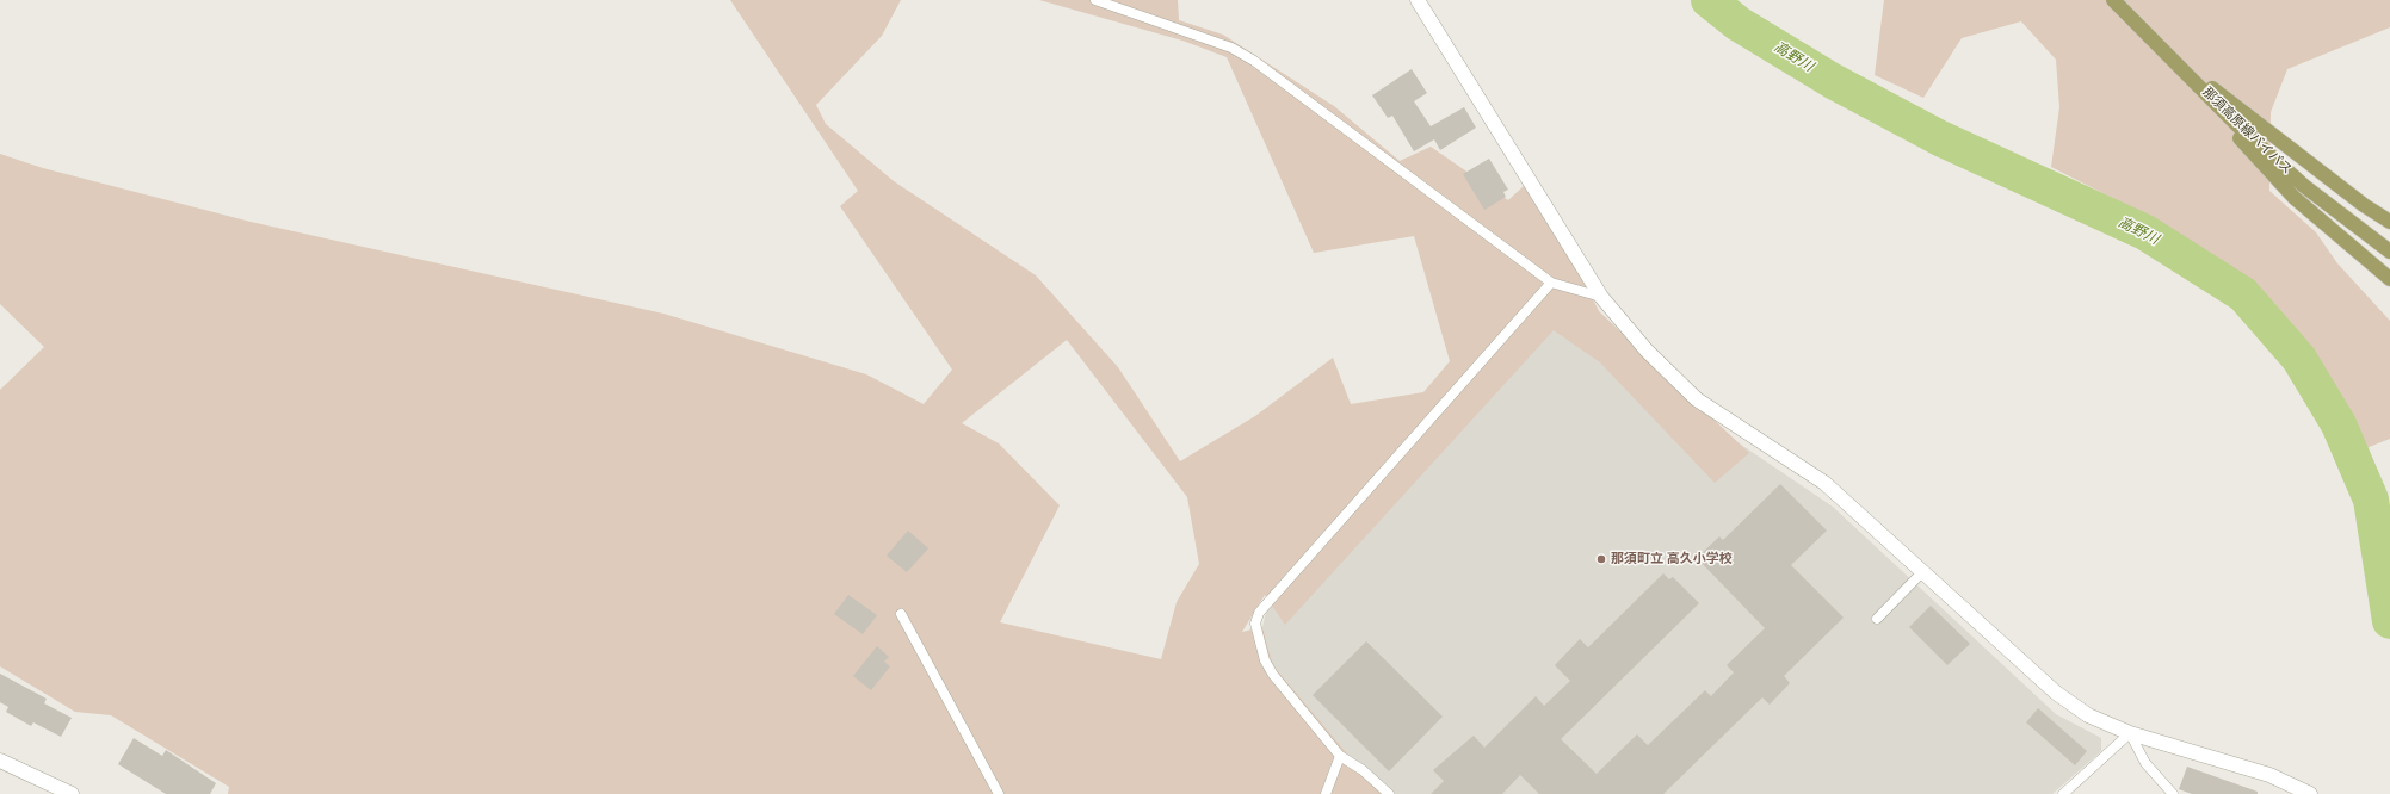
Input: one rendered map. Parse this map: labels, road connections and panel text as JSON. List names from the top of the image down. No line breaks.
{"streets":{"main road":["那須高原線バイパス"]},"water":["高野川"],"places":["那須町立 高久小学校"]}
